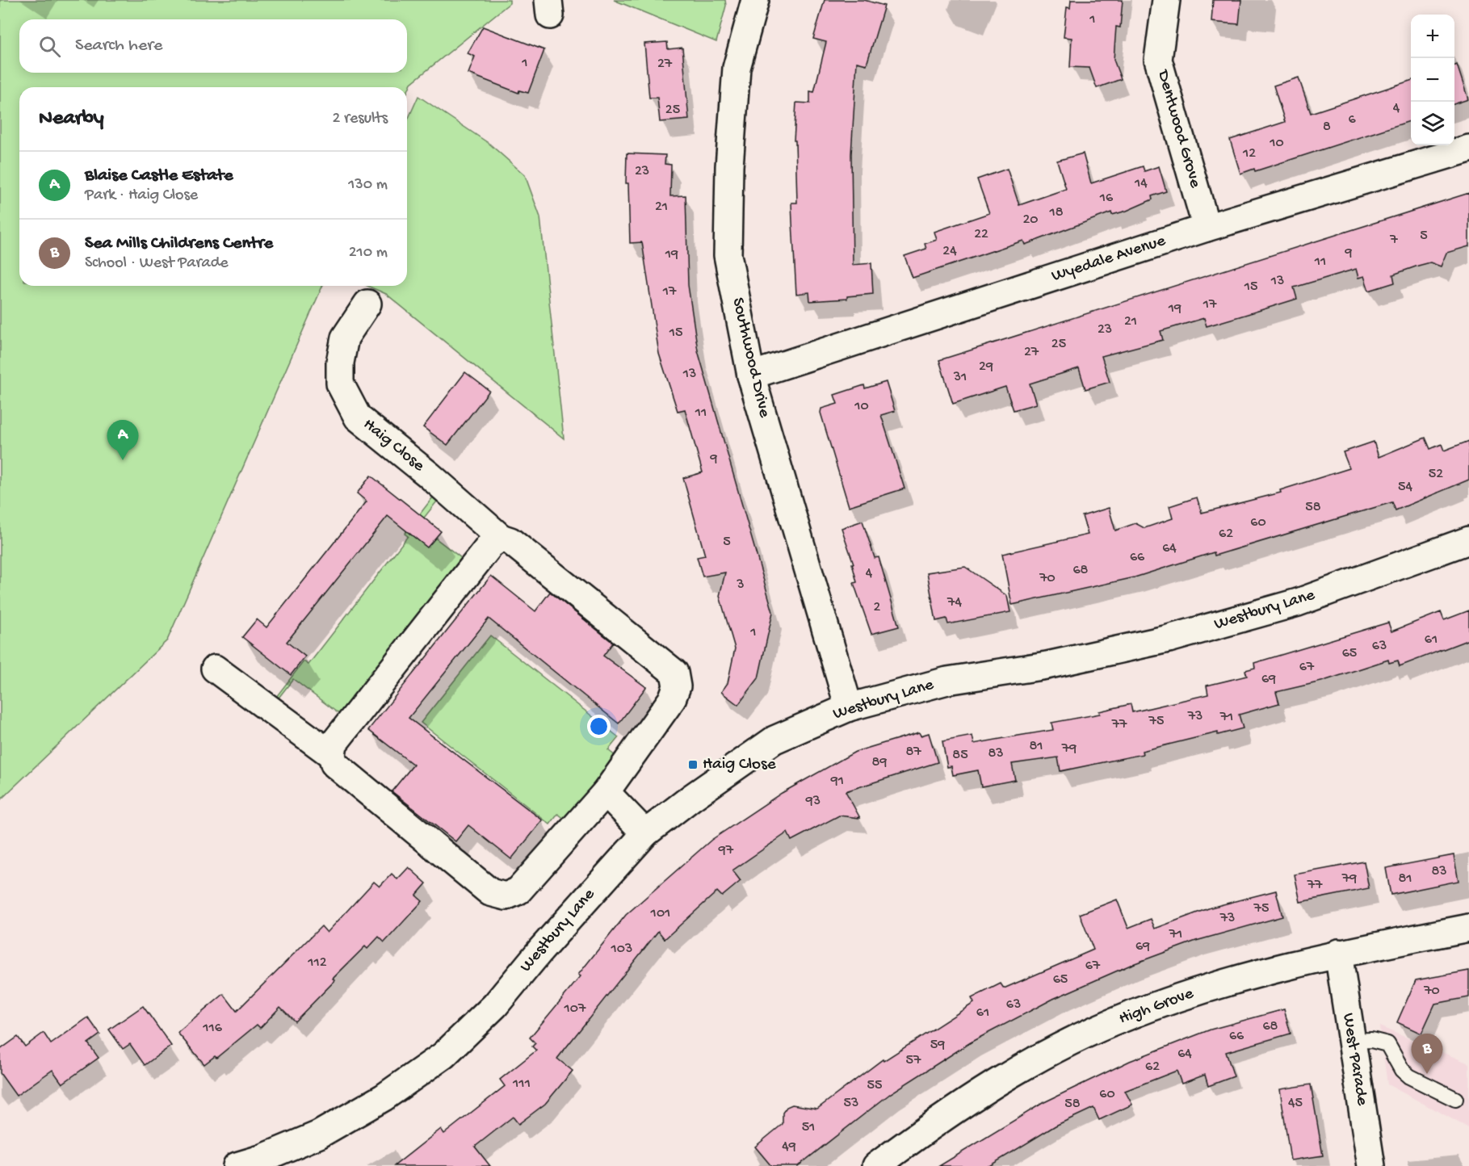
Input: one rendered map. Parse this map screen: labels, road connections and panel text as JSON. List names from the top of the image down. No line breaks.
{"streets":{"street":["Dentwood Grove","Wyedale Avenue","Southwood Drive","Haig Close","Westbury Lane","High Grove","West Parade"]},"crossings":[["Dentwood Grove","Wyedale Avenue"],["Wyedale Avenue","Southwood Drive"],["Southwood Drive","Westbury Lane"],["High Grove","West Parade"]],"places":{"transit":["Haig Close"]},"house_numbers":["1","1","27","4","25","6","8","10","12","23","14","16","21","18","20","22","5","7","24","9","19","11","13","15","17","17","19","21","23","15","25","27","29","13","31","10","11","9","52","54","58","60","62","5","64","66","68","4","70","3","74","2","1","61","63","65","67","69","73","71","75","77","81","79","87","83","85","89","91","93","97","83","79","81","77","75","101","73","71","69","103","112","67","65","70","63","107","61","68","116","66","59","64","57","62","111","55","60","53","45","58","51","49"],"page":{"map_buttons":["+","−"],"search":"Search here","heading":["Nearby","2 results"],"list":[{"mark":"A","name":"Blaise Castle Estate","note":"Park · Haig Close","value":"130 m"},{"mark":"B","name":"Sea Mills Childrens Centre","note":"School · West Parade","value":"210 m"}],"pins":["A","B"]}}
